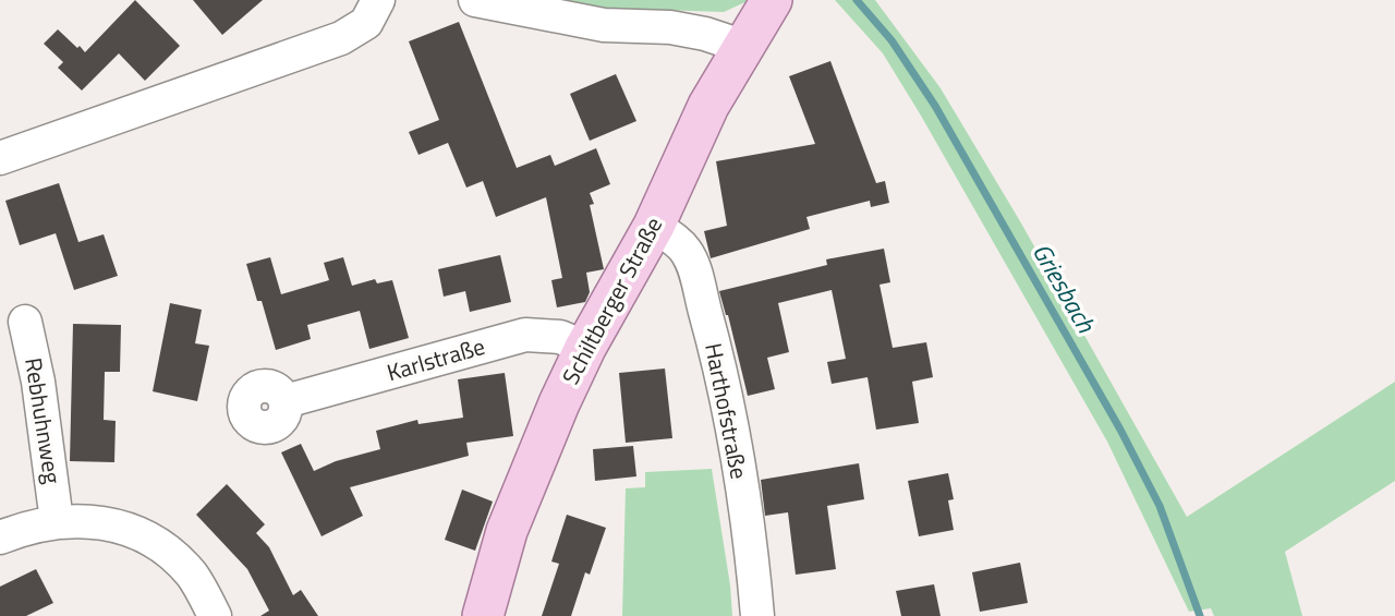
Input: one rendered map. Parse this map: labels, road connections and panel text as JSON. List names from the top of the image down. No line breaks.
{"streets":{"main road":["Schiltberger Straße"],"street":["Karlstraße","Harthofstraße","Rebhuhnweg"]},"crossings":[["Schiltberger Straße","Karlstraße"],["Schiltberger Straße","Harthofstraße"]],"water":["Griesbach"]}
